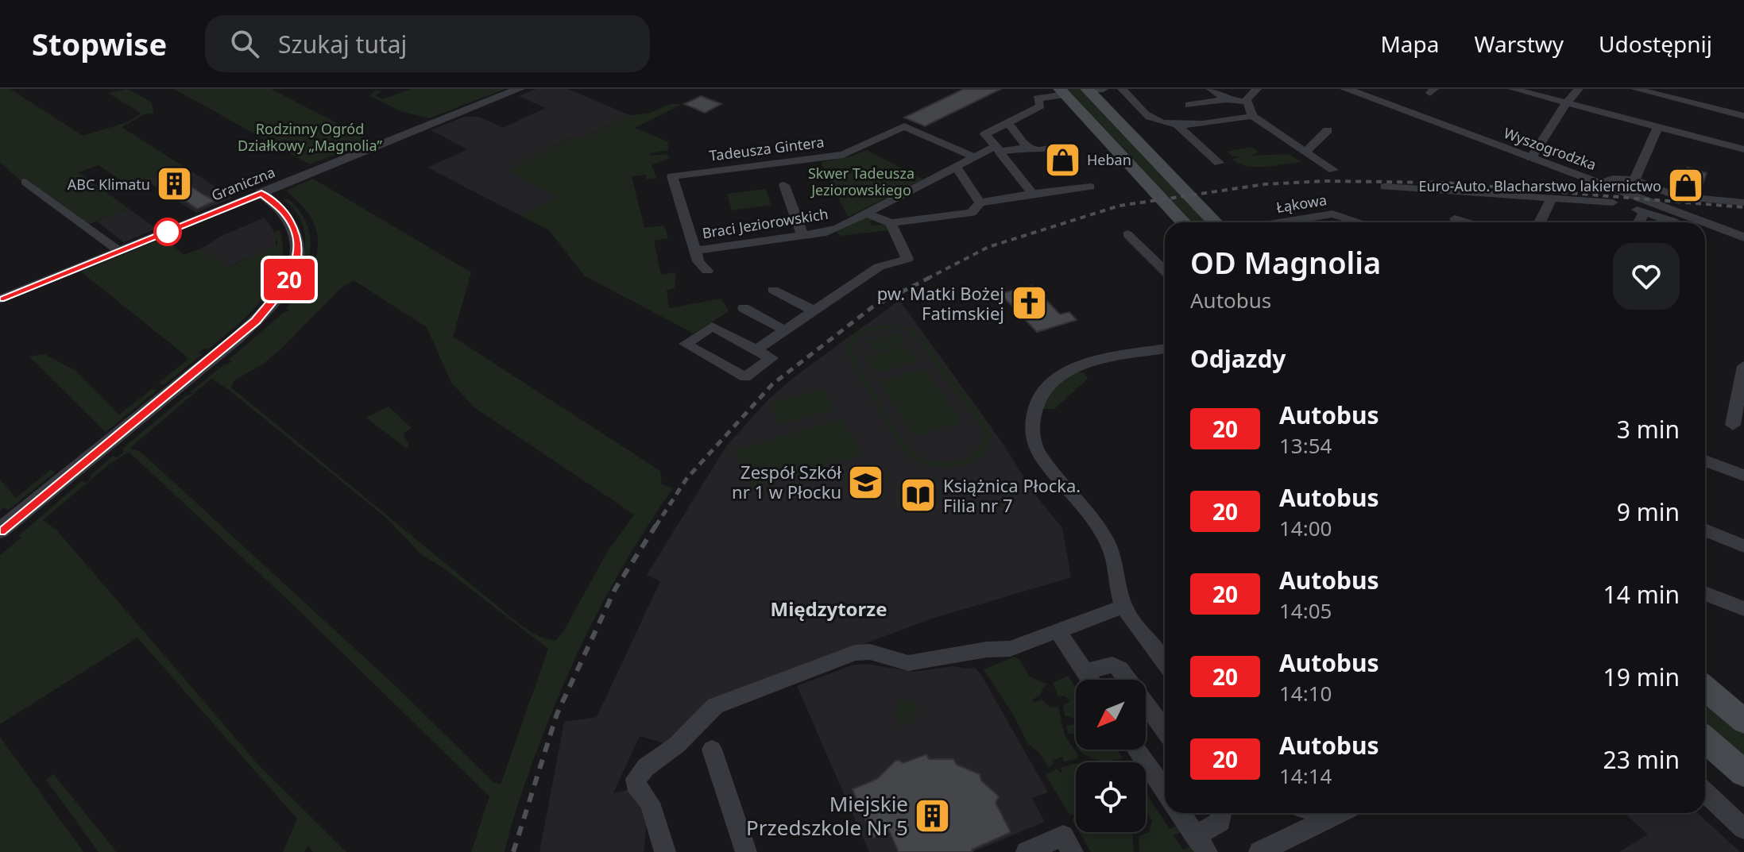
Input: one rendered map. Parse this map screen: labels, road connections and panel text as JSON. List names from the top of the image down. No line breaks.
{"streets":{"street":["Tadeusza Gintera","Wyszogrodzka","Graniczna","Łąkowa","Braci Jeziorowskich"]},"crossings":[["Tadeusza Gintera","Braci Jeziorowskich"]],"districts":["Międzytorze"],"parks":["Rodzinny Ogród Działkowy „Magnolia”","Skwer Tadeusza Jeziorowskiego"],"places":{"shop":["Heban","Euro-Auto. Blacharstwo lakiernictwo"],"building":["ABC Klimatu","Miejskie Przedszkole Nr 5"],"church":["pw. Matki Bożej Fatimskiej"],"school or university":["Zespół Szkół nr 1 w Płocku"],"library":["Książnica Płocka. Filia nr 7"]},"lines":["bus line 20"],"north":"bottom left","page":{"header":"Stopwise","search":"Szukaj tutaj","nav":["Mapa","Warstwy","Udostępnij"],"on_map":"20","heading":[["OD Magnolia","Autobus"],"Odjazdy"],"list":[{"mark":"20","name":"Autobus","note":"13:54","value":"3 min"},{"mark":"20","name":"Autobus","note":"14:00","value":"9 min"},{"mark":"20","name":"Autobus","note":"14:05","value":"14 min"},{"mark":"20","name":"Autobus","note":"14:10","value":"19 min"},{"mark":"20","name":"Autobus","note":"14:14","value":"23 min"}]}}
